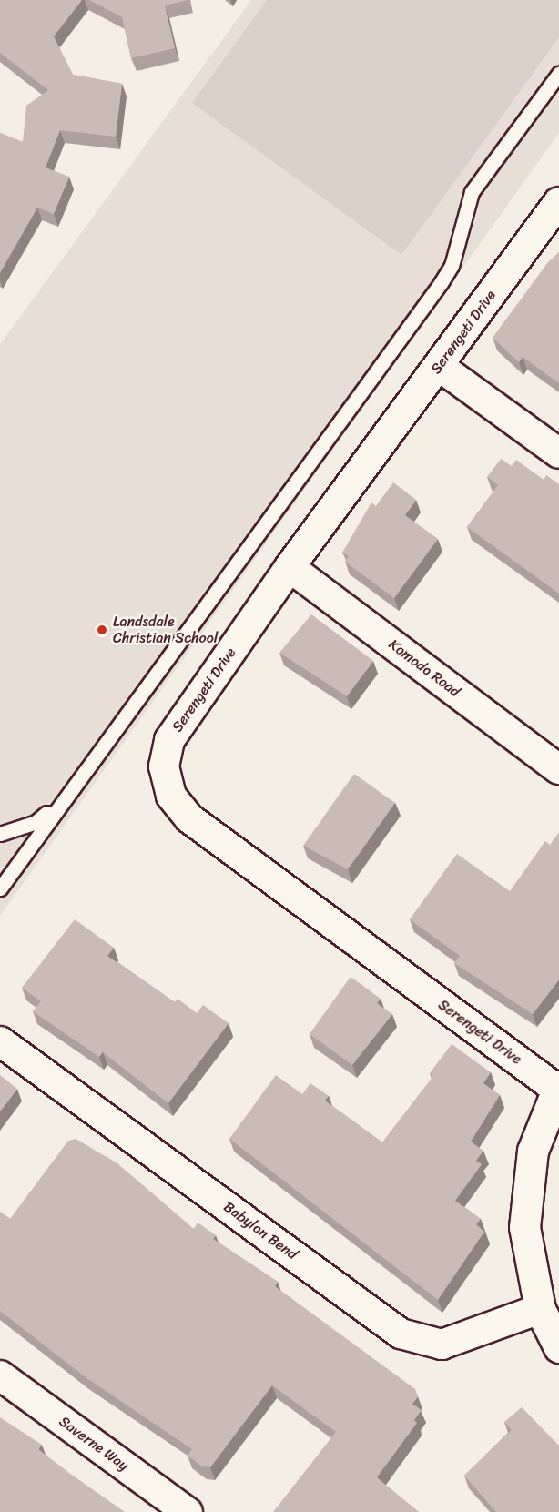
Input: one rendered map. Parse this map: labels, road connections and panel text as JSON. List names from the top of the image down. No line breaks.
{"streets":{"street":["Serengeti Drive","Komodo Road","Babylon Bend","Saverne Way"]},"crossings":[["Serengeti Drive","Komodo Road"]],"places":["Landsdale Christian School"]}
